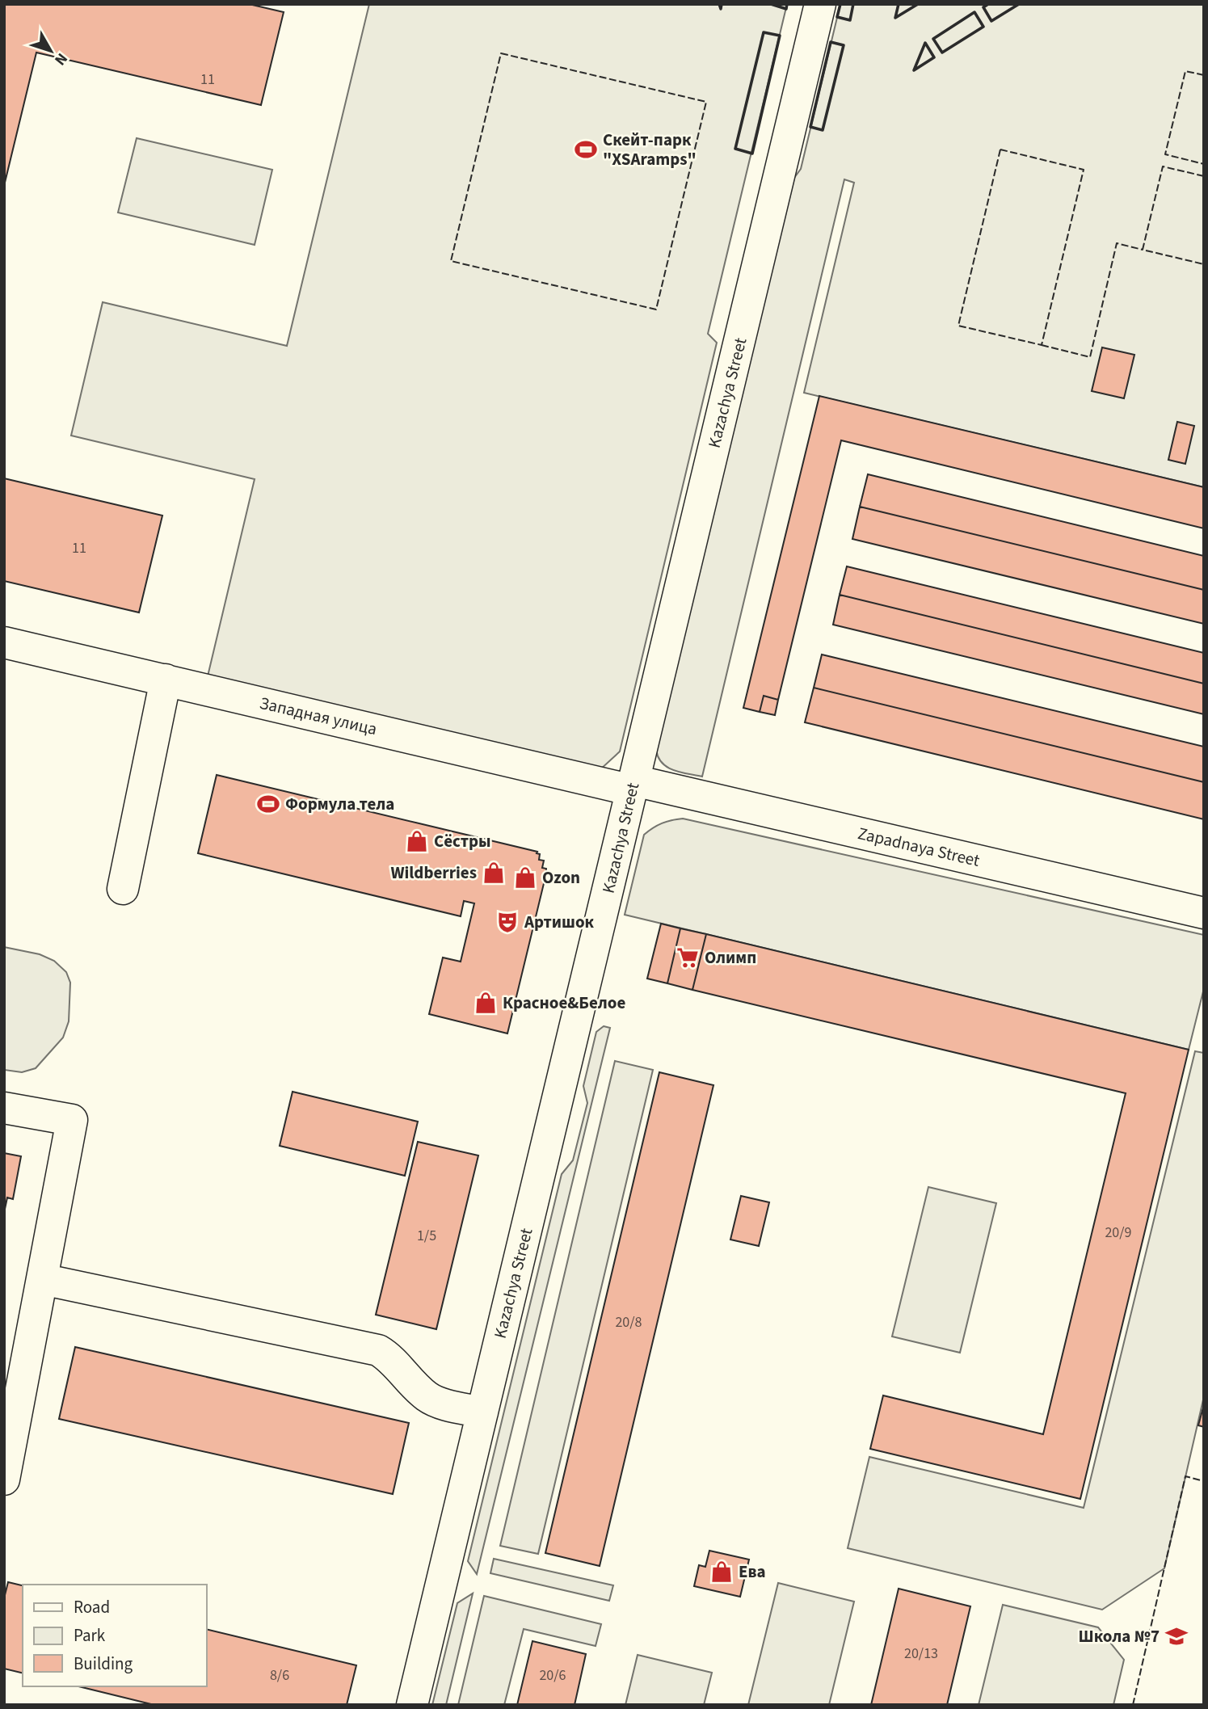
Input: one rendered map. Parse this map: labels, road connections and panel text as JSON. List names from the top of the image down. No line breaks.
{"streets":{"street":["Kazachya Street","Западная улица","Zapadnaya Street"]},"crossings":[["Kazachya Street","Западная улица"],["Kazachya Street","Zapadnaya Street"],["Западная улица","Zapadnaya Street"]],"places":{"sports":["Скейт-парк \"XSAramps\"","Формула тела"],"shop":["Сёстры","Wildberries","Ozon","Красное&Белое","Ева"],"theatre":["Артишок"],"supermarket":["Олимп"],"school or university":["Школа №7"]},"house_numbers":["11","11","20/9","1/5","20/8","20/13","8/6","20/6"],"legend":["Road","Park","Building"],"north":"bottom right"}
